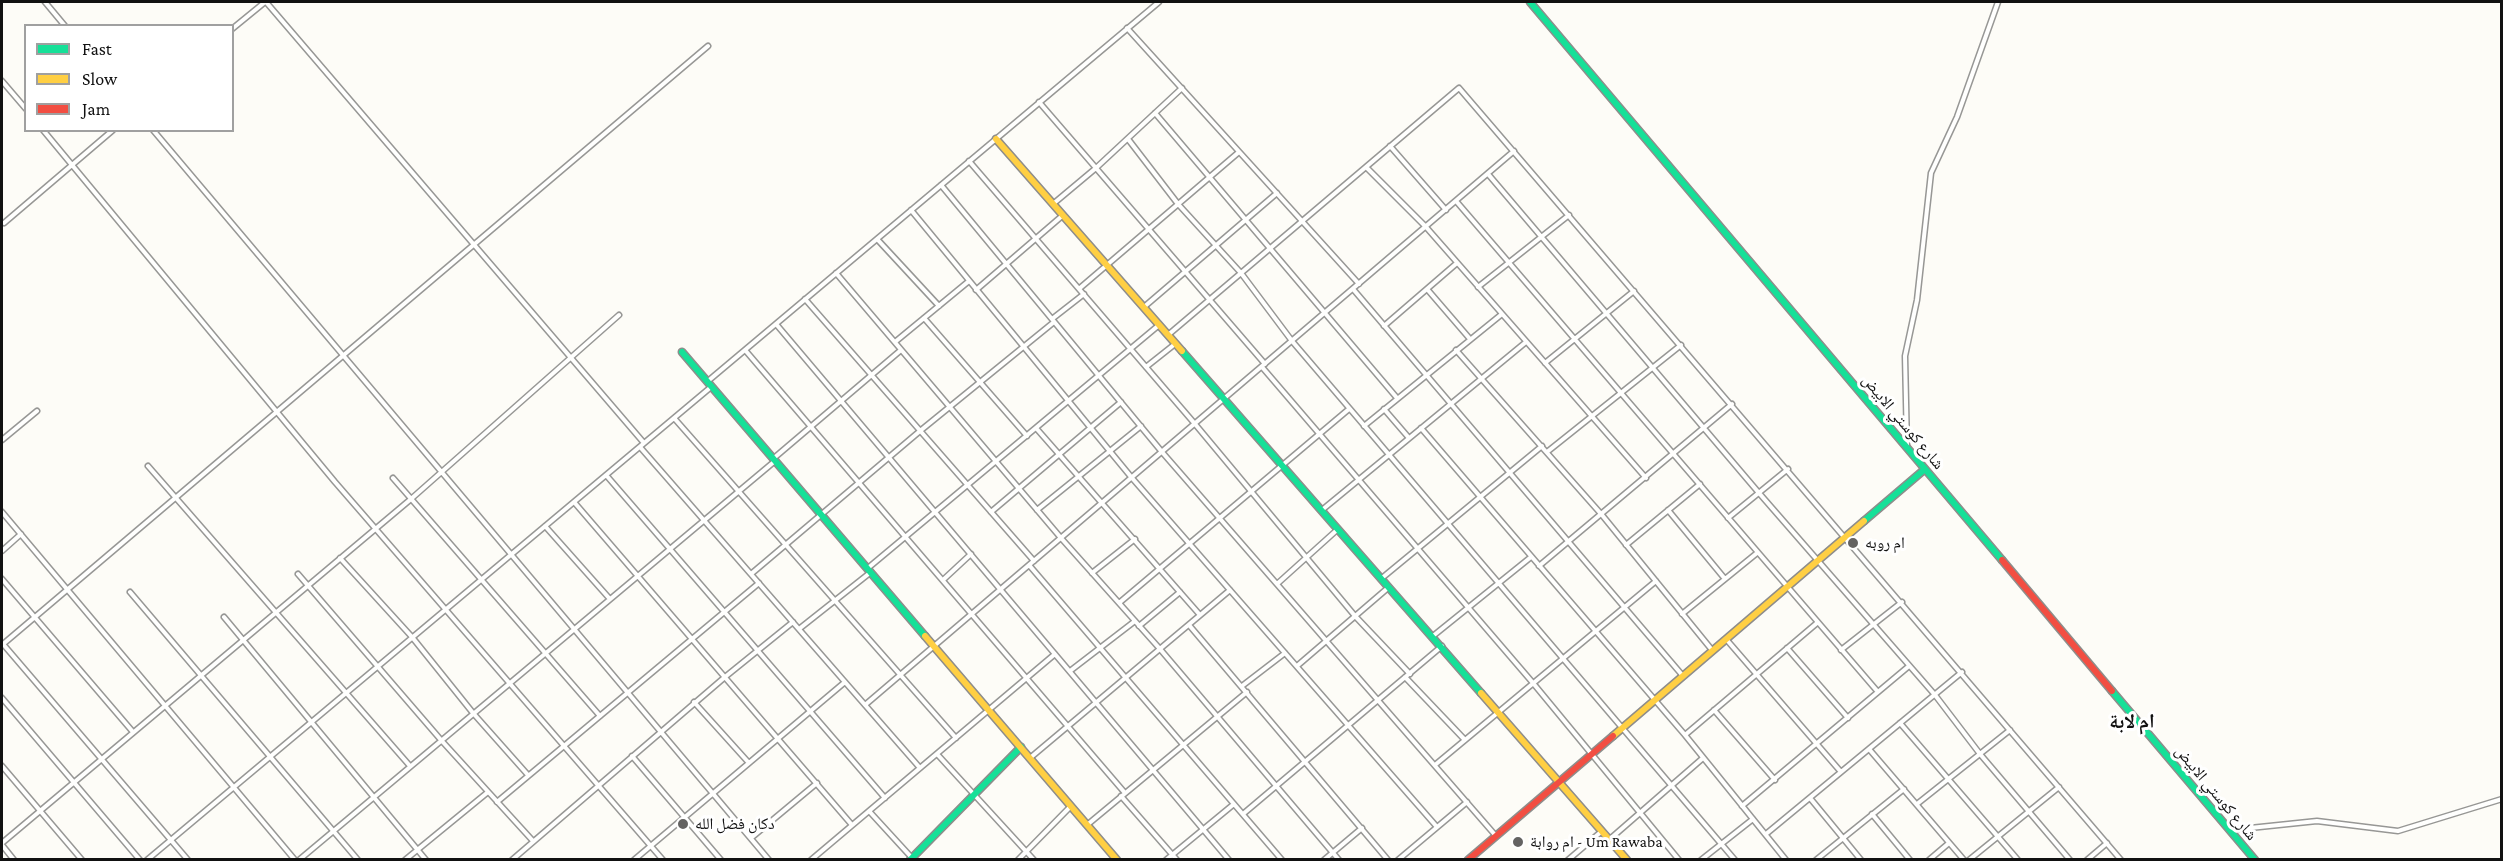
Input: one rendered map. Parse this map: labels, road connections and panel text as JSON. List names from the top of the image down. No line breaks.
{"streets":{"main road":["شارع كوستي الابيض"]},"districts":["ام لابة"],"places":["ام روبه","دكان فضل الله","ام روابة - Um Rawaba"],"legend":["Fast","Slow","Jam"]}
